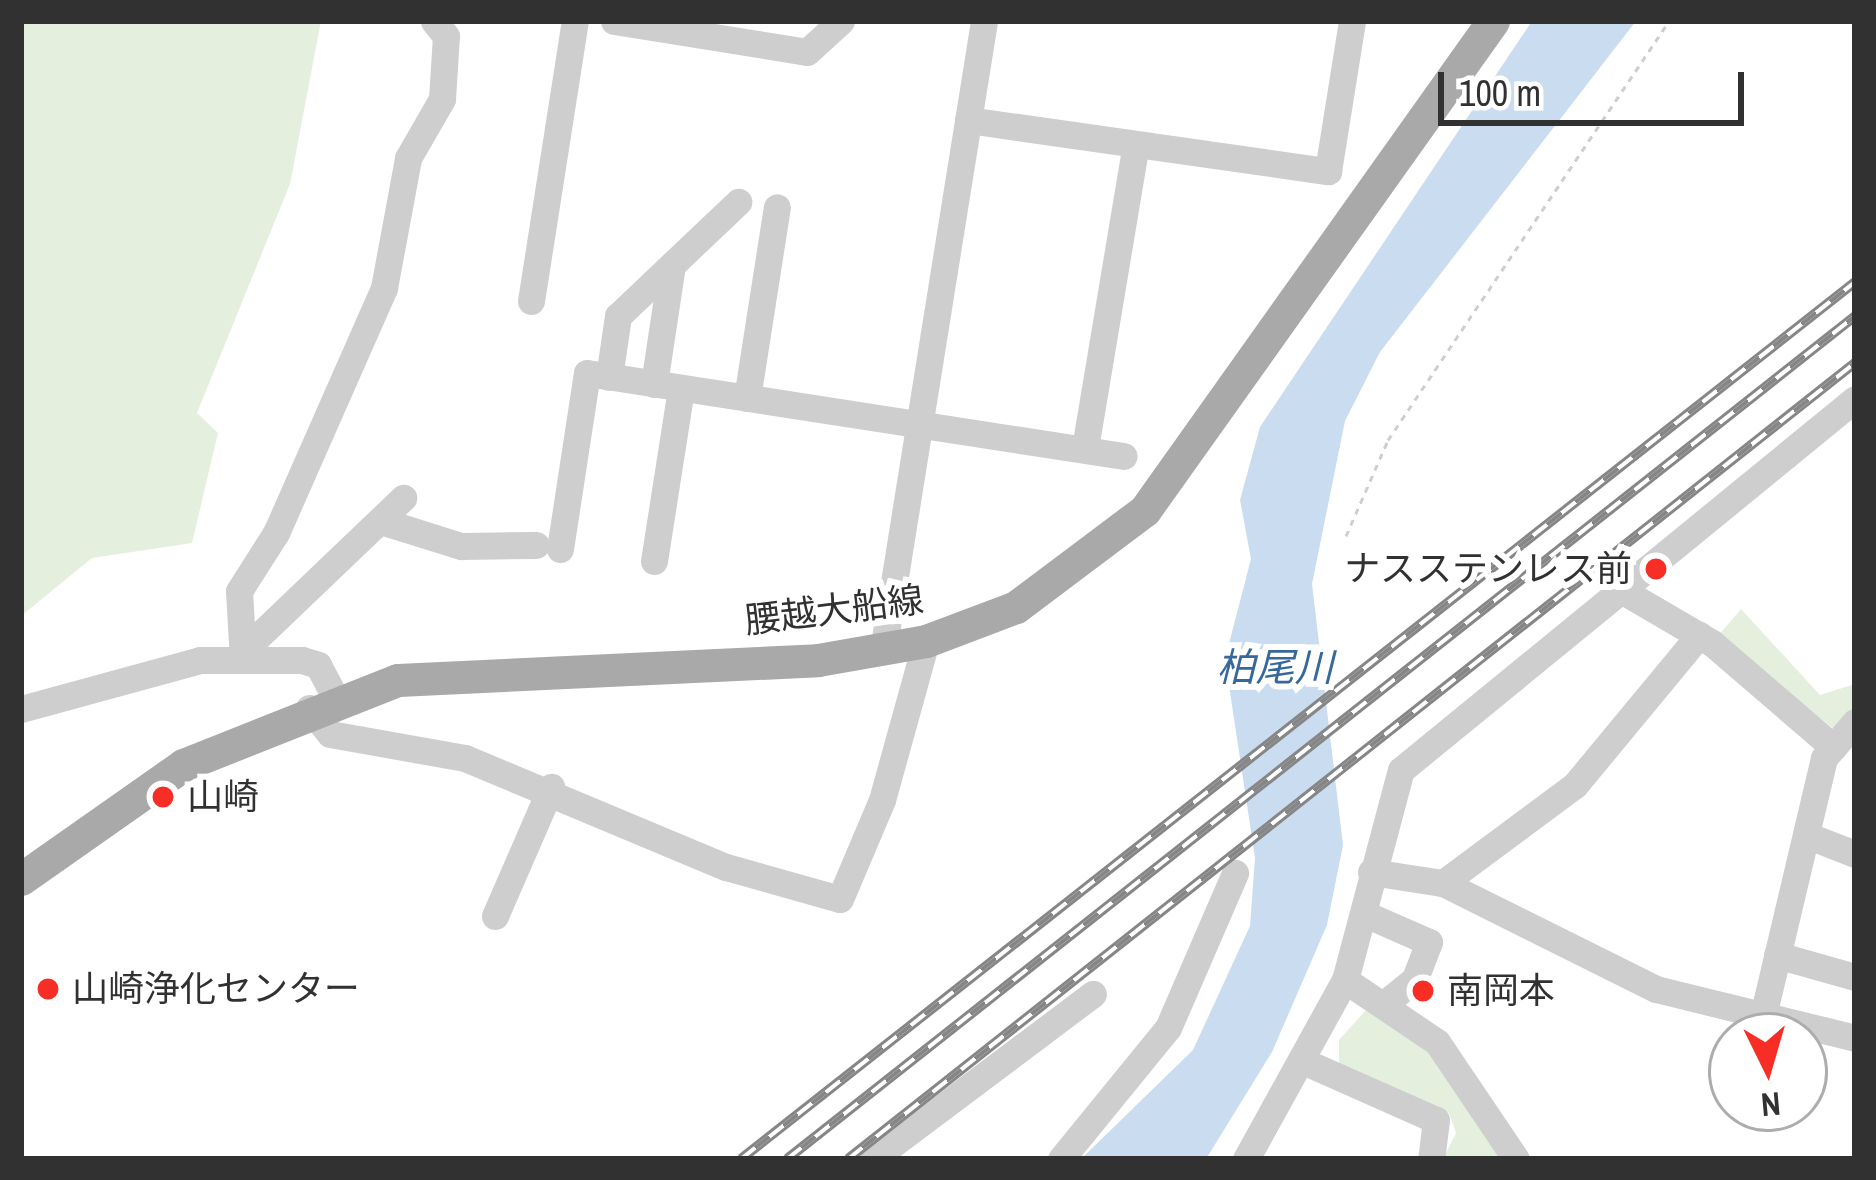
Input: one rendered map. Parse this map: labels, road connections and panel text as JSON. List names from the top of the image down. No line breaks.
{"streets":{"main road":["腰越大船線"]},"water":["柏尾川"],"places":["ナスステンレス前","山崎","山崎浄化センター","南岡本"],"scale_bar":"100 m","north":"bottom"}
